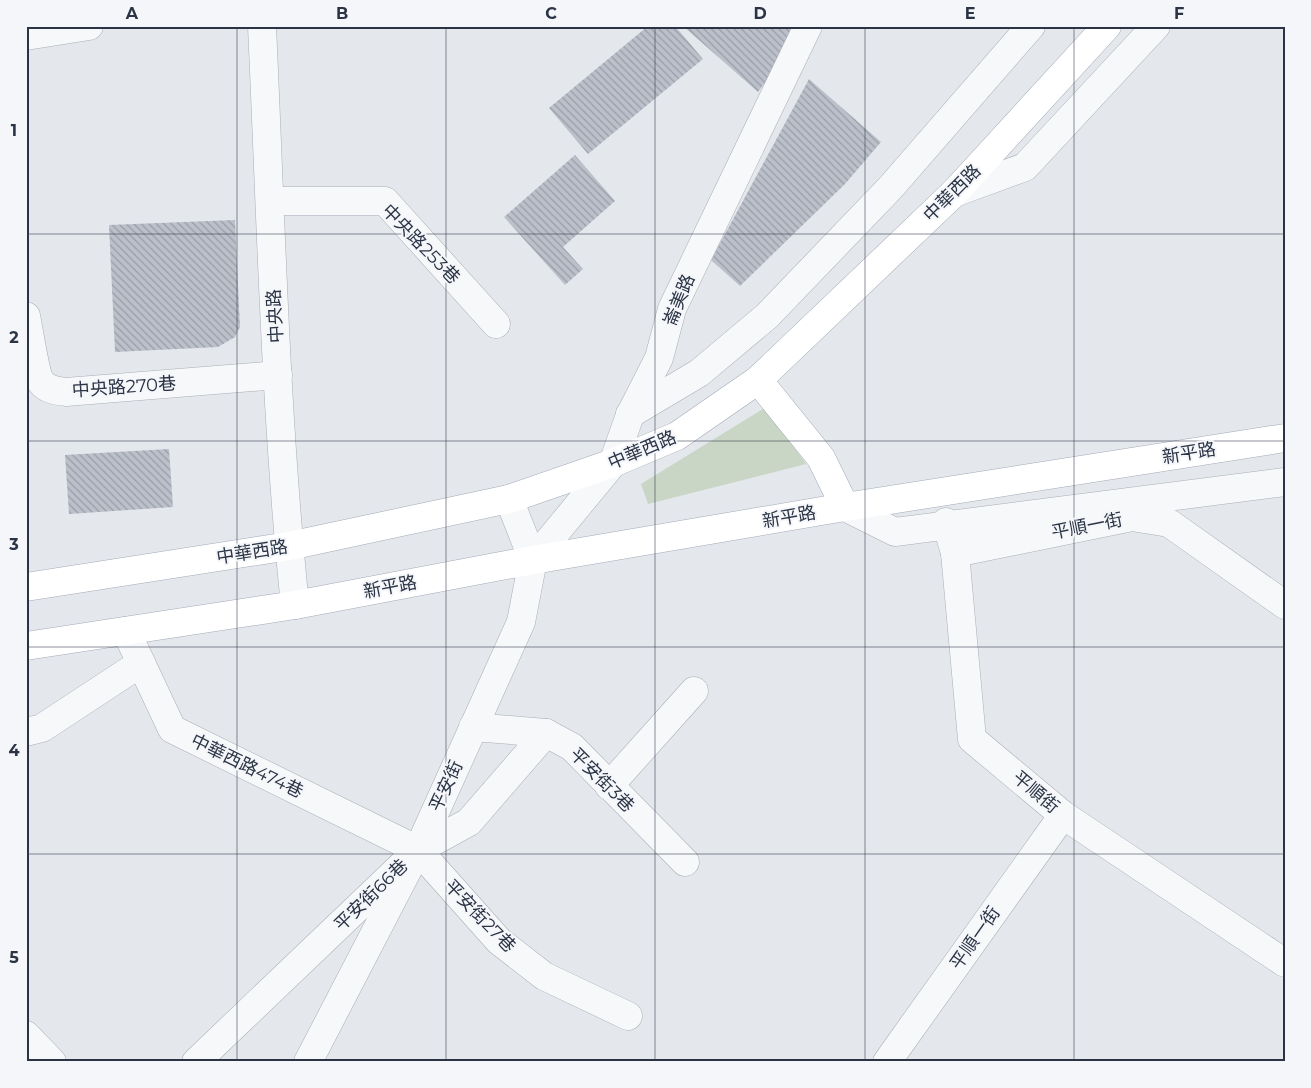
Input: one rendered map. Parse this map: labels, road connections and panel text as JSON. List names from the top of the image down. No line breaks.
{"streets":{"main road":["中華西路","新平路"],"street":["中央路253巷","崙美路","中央路","中央路270巷","平順一街","中華西路474巷","平安街3巷","平安街","平順街","平安街66巷","平安街27巷"]},"crossings":[["中華西路","崙美路"],["中華西路","中央路"],["中央路253巷","中央路"],["崙美路","新平路"],["崙美路","平安街"],["中央路","中央路270巷"],["中央路","新平路"],["新平路","平安街"],["平順一街","平順街"],["中華西路474巷","平安街"],["中華西路474巷","平安街66巷"],["中華西路474巷","平安街27巷"],["平安街3巷","平安街"],["平安街3巷","平安街66巷"],["平安街","平安街66巷"],["平安街","平安街27巷"],["平安街66巷","平安街27巷"]],"grid":{"columns":["A","B","C","D","E","F"],"rows":["1","2","3","4","5"]}}
